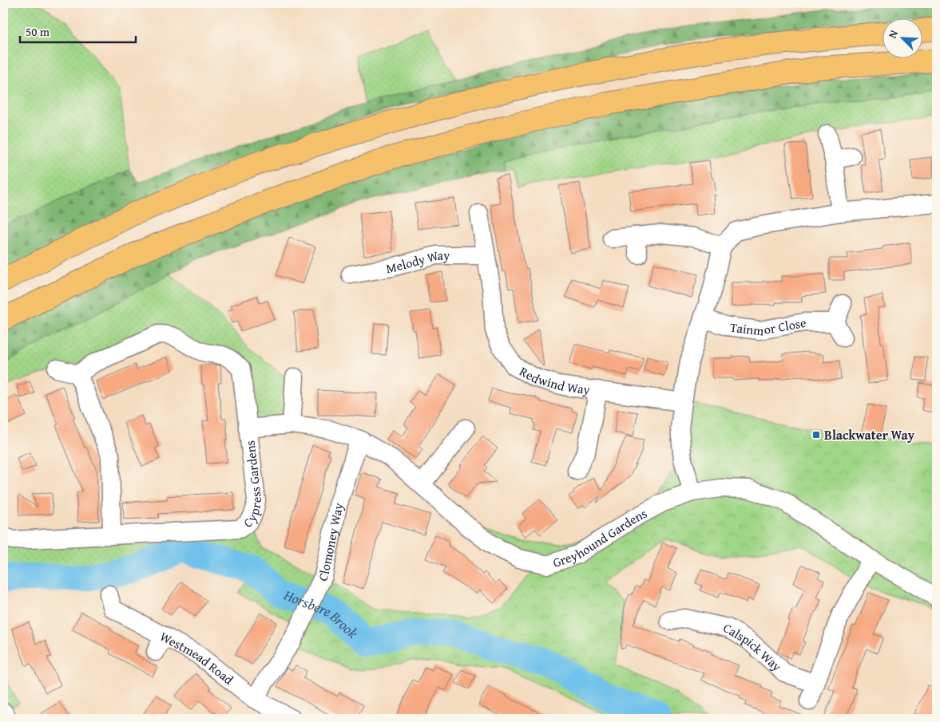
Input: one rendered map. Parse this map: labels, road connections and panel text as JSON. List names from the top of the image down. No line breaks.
{"streets":{"street":["Melody Way","Tainmor Close","Redwind Way","Cypress Gardens","Greyhound Gardens","Clomoney Way","Calspick Way","Westmead Road"]},"crossings":[["Melody Way","Redwind Way"],["Cypress Gardens","Greyhound Gardens"],["Greyhound Gardens","Clomoney Way"],["Clomoney Way","Westmead Road"]],"water":["Horsbere Brook"],"places":{"transit":["Blackwater Way"]},"scale_bar":"50 m","north":"top left"}
